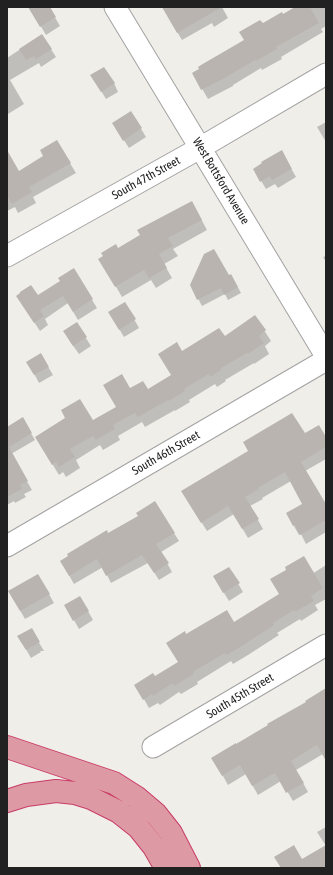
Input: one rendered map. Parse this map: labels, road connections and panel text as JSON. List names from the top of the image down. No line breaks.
{"streets":{"street":["South 47th Street","West Bottsford Avenue","South 46th Street","South 45th Street"]},"crossings":[["South 47th Street","West Bottsford Avenue"]]}
